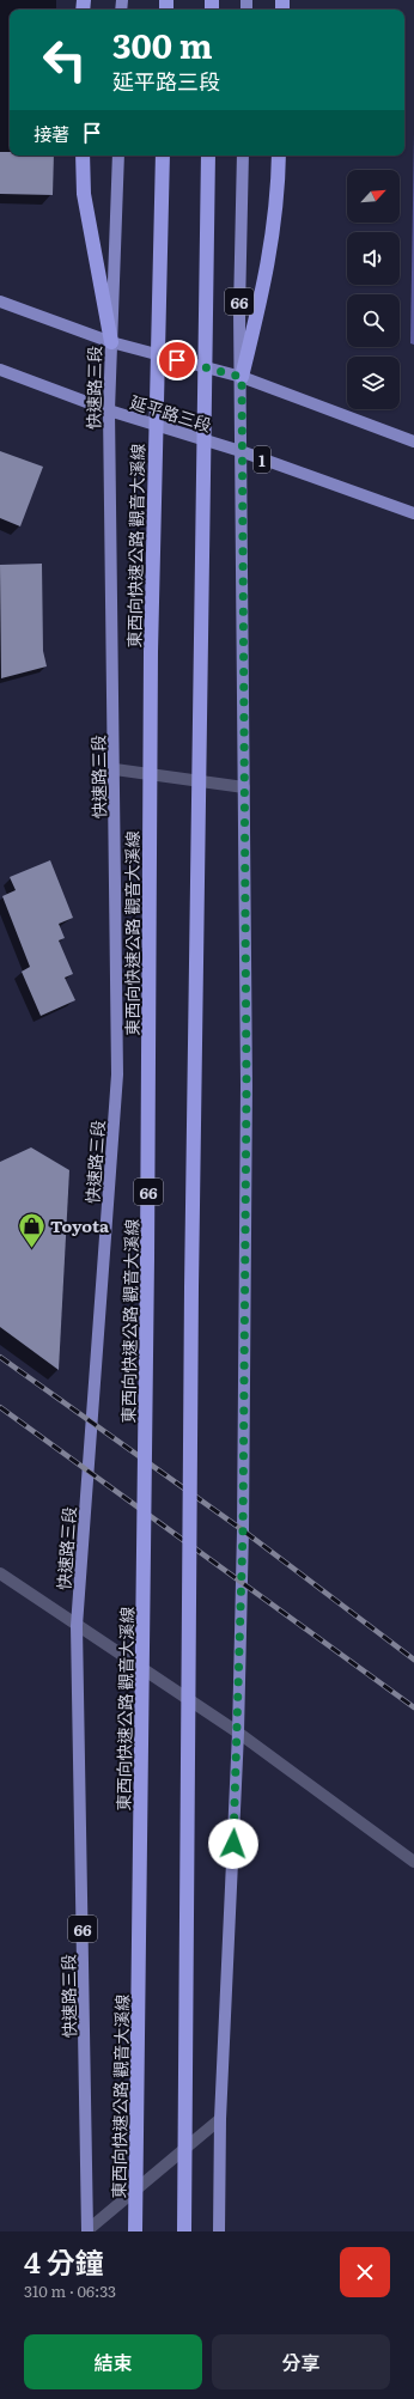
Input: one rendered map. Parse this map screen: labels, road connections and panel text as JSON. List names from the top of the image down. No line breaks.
{"streets":{"highway":["66","東西向快速公路 觀音大溪線"],"main road":["快速路三段","延平路三段","1"]},"crossings":[["66","延平路三段"],["快速路三段","延平路三段"]],"places":{"shop":["Toyota"]},"north":"top right","page":{"turn":["300 m","延平路三段"],"then":"接著","heading":["4 分鐘","310 m · 06:33"],"buttons":["結束","分享"]}}
